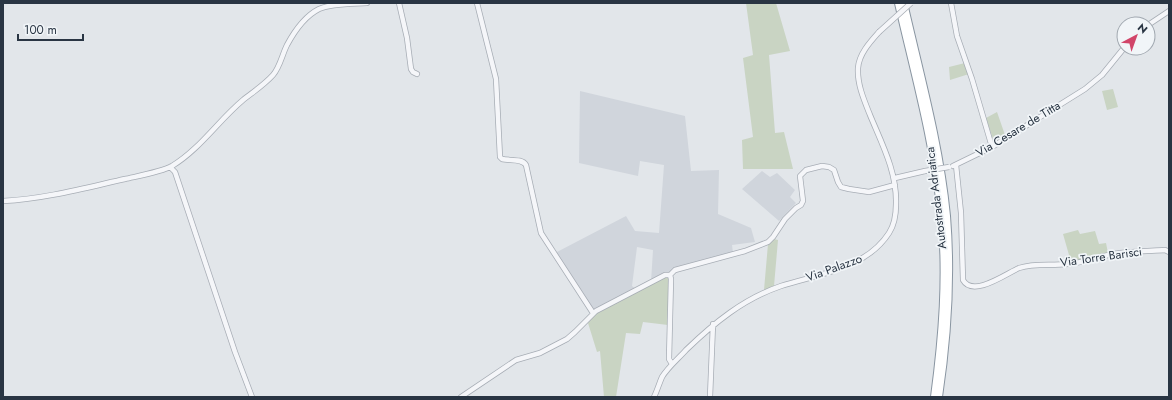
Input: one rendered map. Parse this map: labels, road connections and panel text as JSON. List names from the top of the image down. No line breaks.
{"streets":{"highway":["Autostrada Adriatica"],"street":["Via Cesare de Titta","Via Torre Barisci","Via Palazzo"]},"crossings":[["Via Cesare de Titta","Via Torre Barisci"],["Via Cesare de Titta","Via Palazzo"]],"scale_bar":"100 m","north":"top right"}
